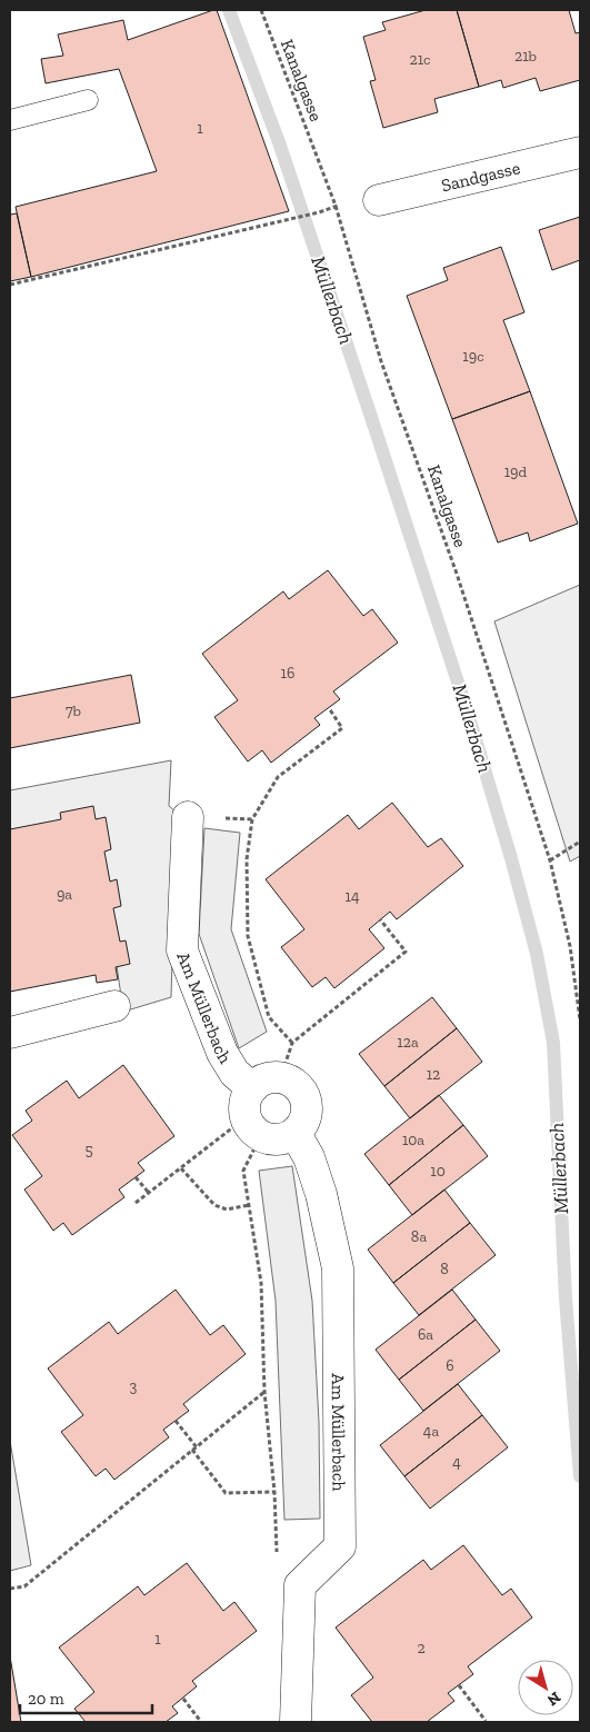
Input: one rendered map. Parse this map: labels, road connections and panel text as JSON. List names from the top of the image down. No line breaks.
{"streets":{"street":["Sandgasse","Am Müllerbach"],"path":["Kanalgasse"]},"water":["Müllerbach"],"house_numbers":["21b","21c","1","19c","19d","16","7b","9a","14","12a","12","10a","5","10","8a","8","6a","6","3","4a","4","1","2"],"scale_bar":"20 m","north":"bottom right"}
